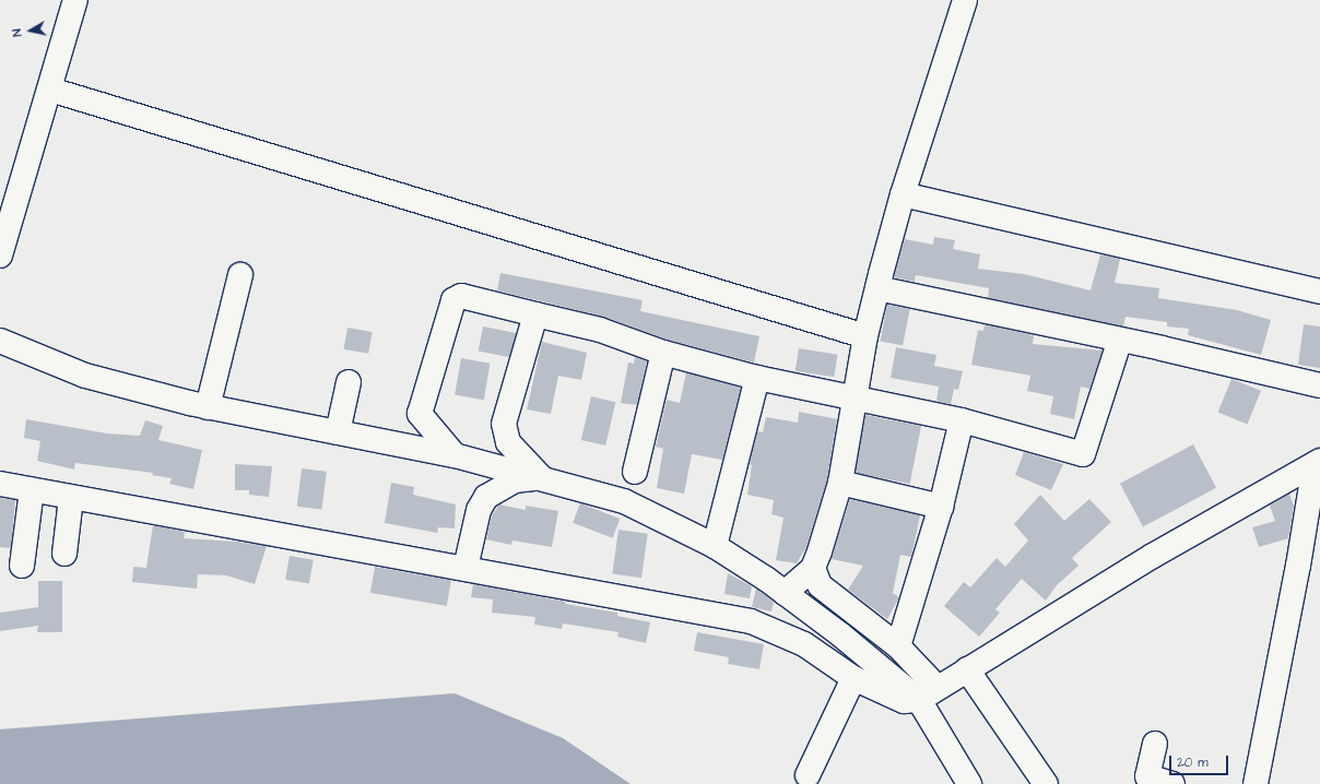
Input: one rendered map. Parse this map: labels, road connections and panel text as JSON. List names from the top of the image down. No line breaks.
{"scale_bar":"20 m","north":"left"}
